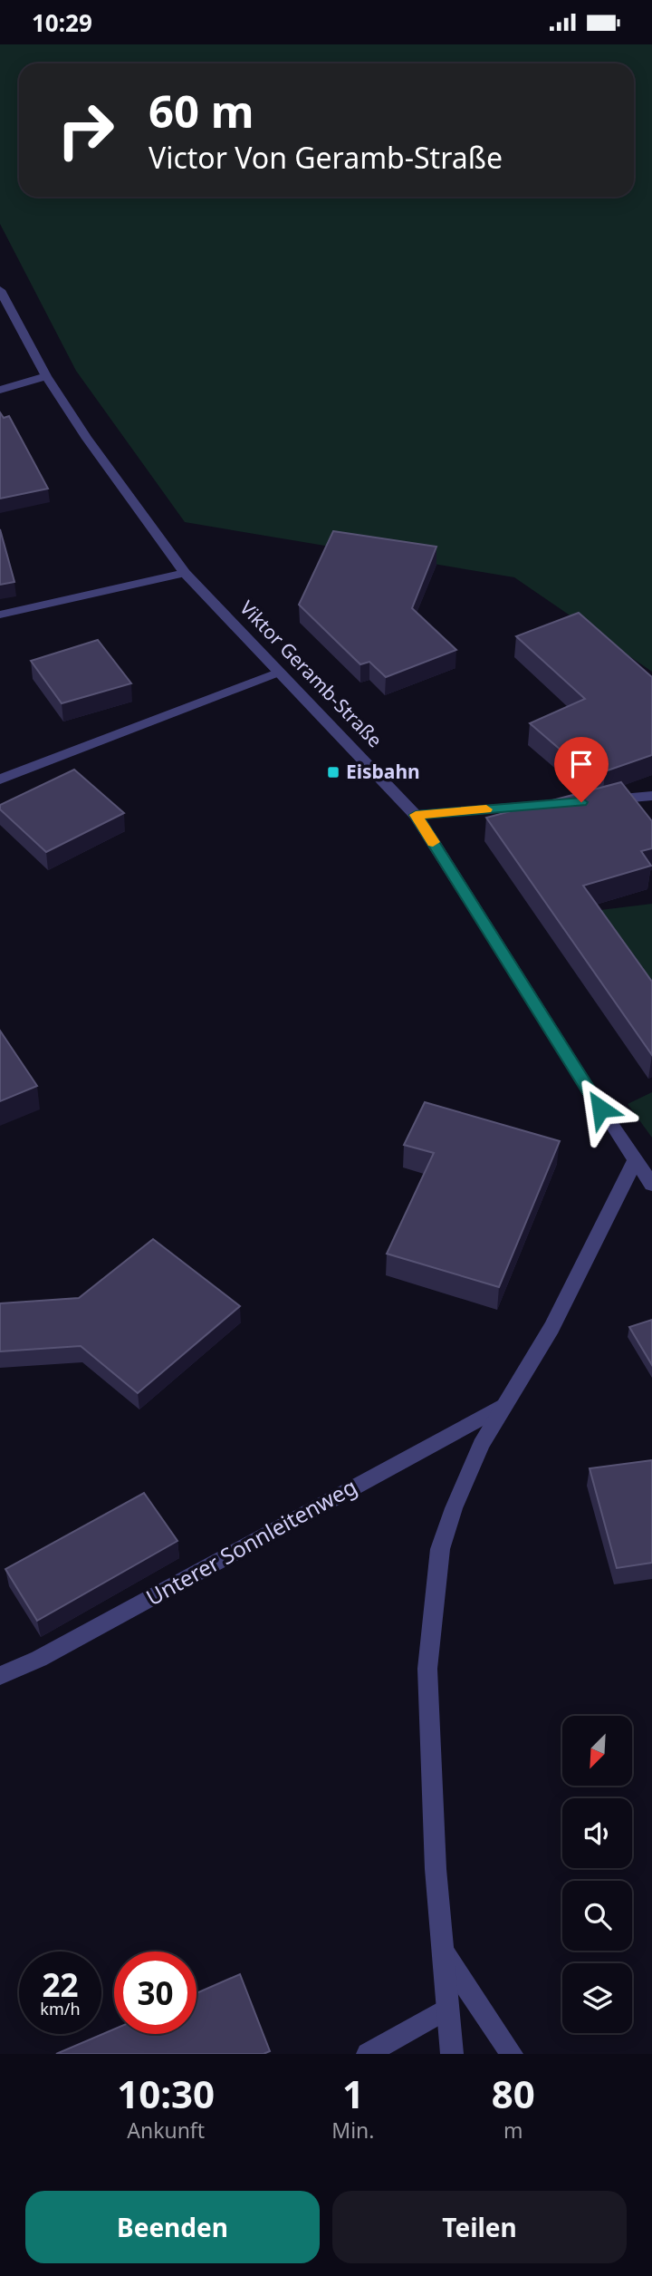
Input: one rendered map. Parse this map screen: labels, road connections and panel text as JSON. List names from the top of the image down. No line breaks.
{"streets":{"street":["Viktor Geramb-Straße","Unterer Sonnleitenweg"]},"crossings":[["Viktor Geramb-Straße","Unterer Sonnleitenweg"]],"places":{"transit":["Eisbahn"]},"north":"bottom left","page":{"status":"10:29","turn":["60 m","Victor Von Geramb-Straße"],"speed":"22 km/h","limit":"30","eta":["10:30","Ankunft","1","Min.","80","m"],"buttons":["Beenden","Teilen"]}}
